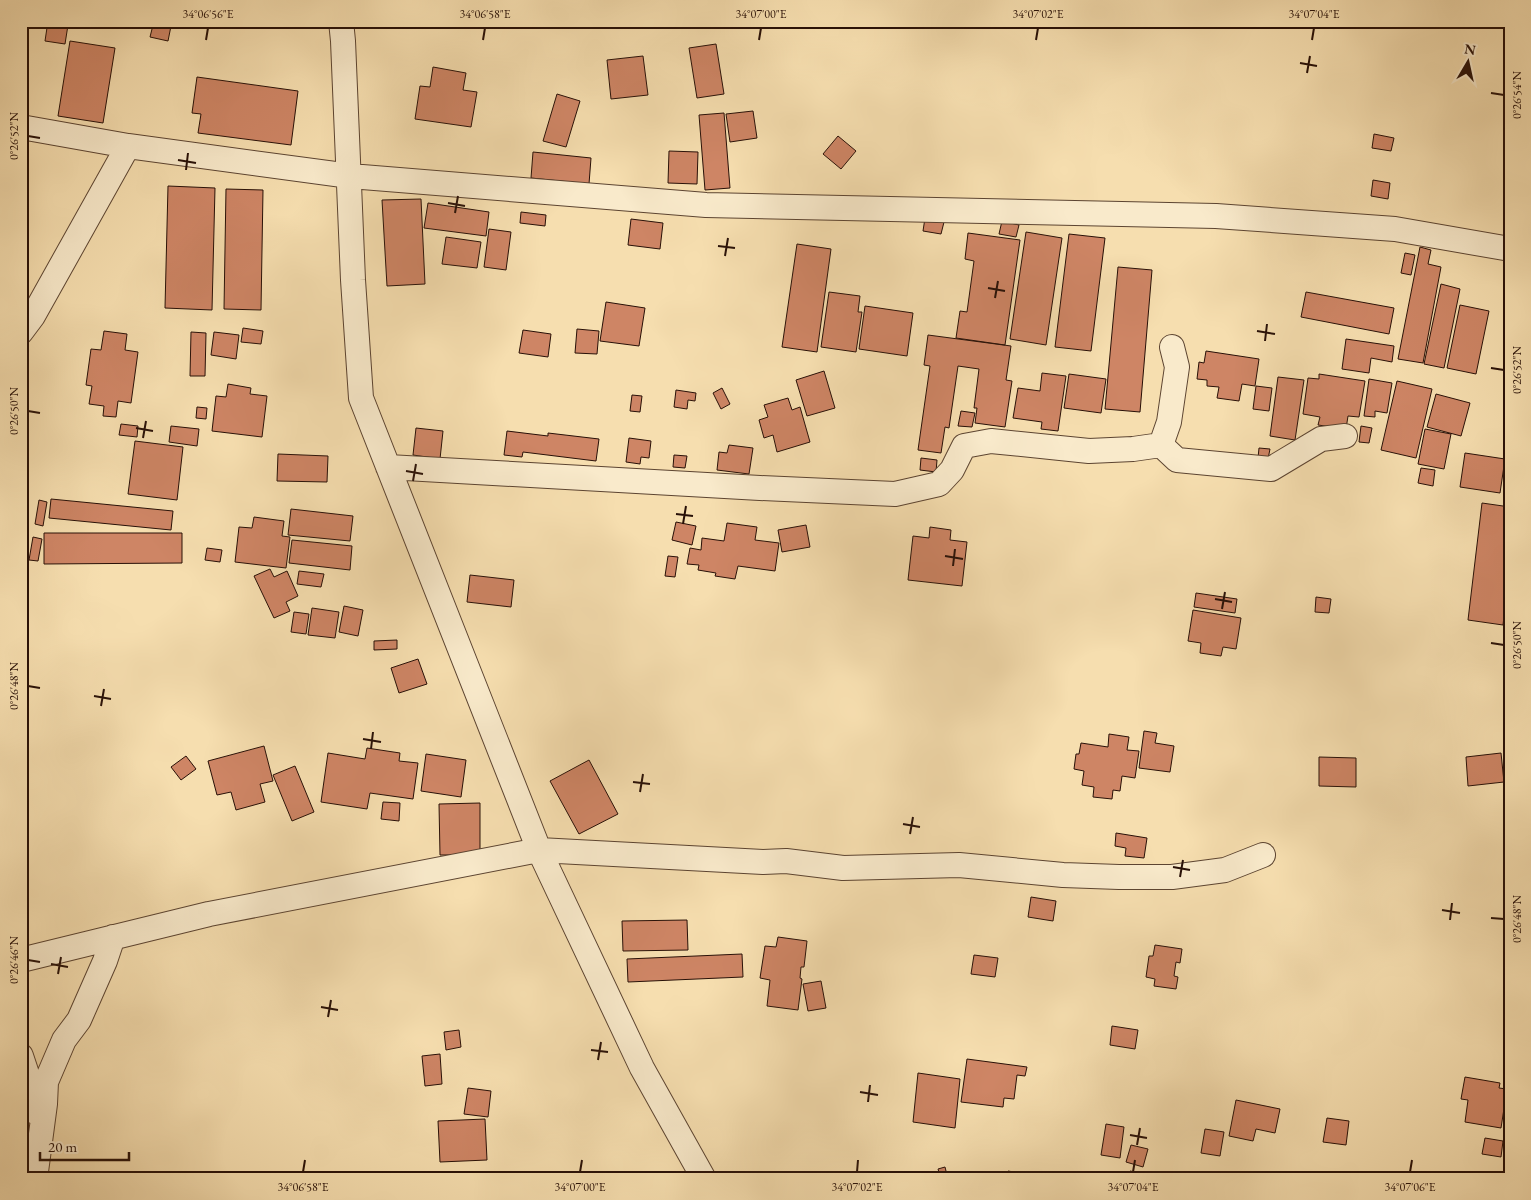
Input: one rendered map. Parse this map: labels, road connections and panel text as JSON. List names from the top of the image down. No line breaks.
{"scale_bar":"20 m","north":"top","coordinates":["34°06'56\"E","34°06'58\"E","34°07'00\"E","34°07'02\"E","34°07'04\"E","0°26'54\"N","0°26'52\"N","0°26'50\"N","0°26'48\"N","0°26'46\"N","34°07'06\"E"]}
